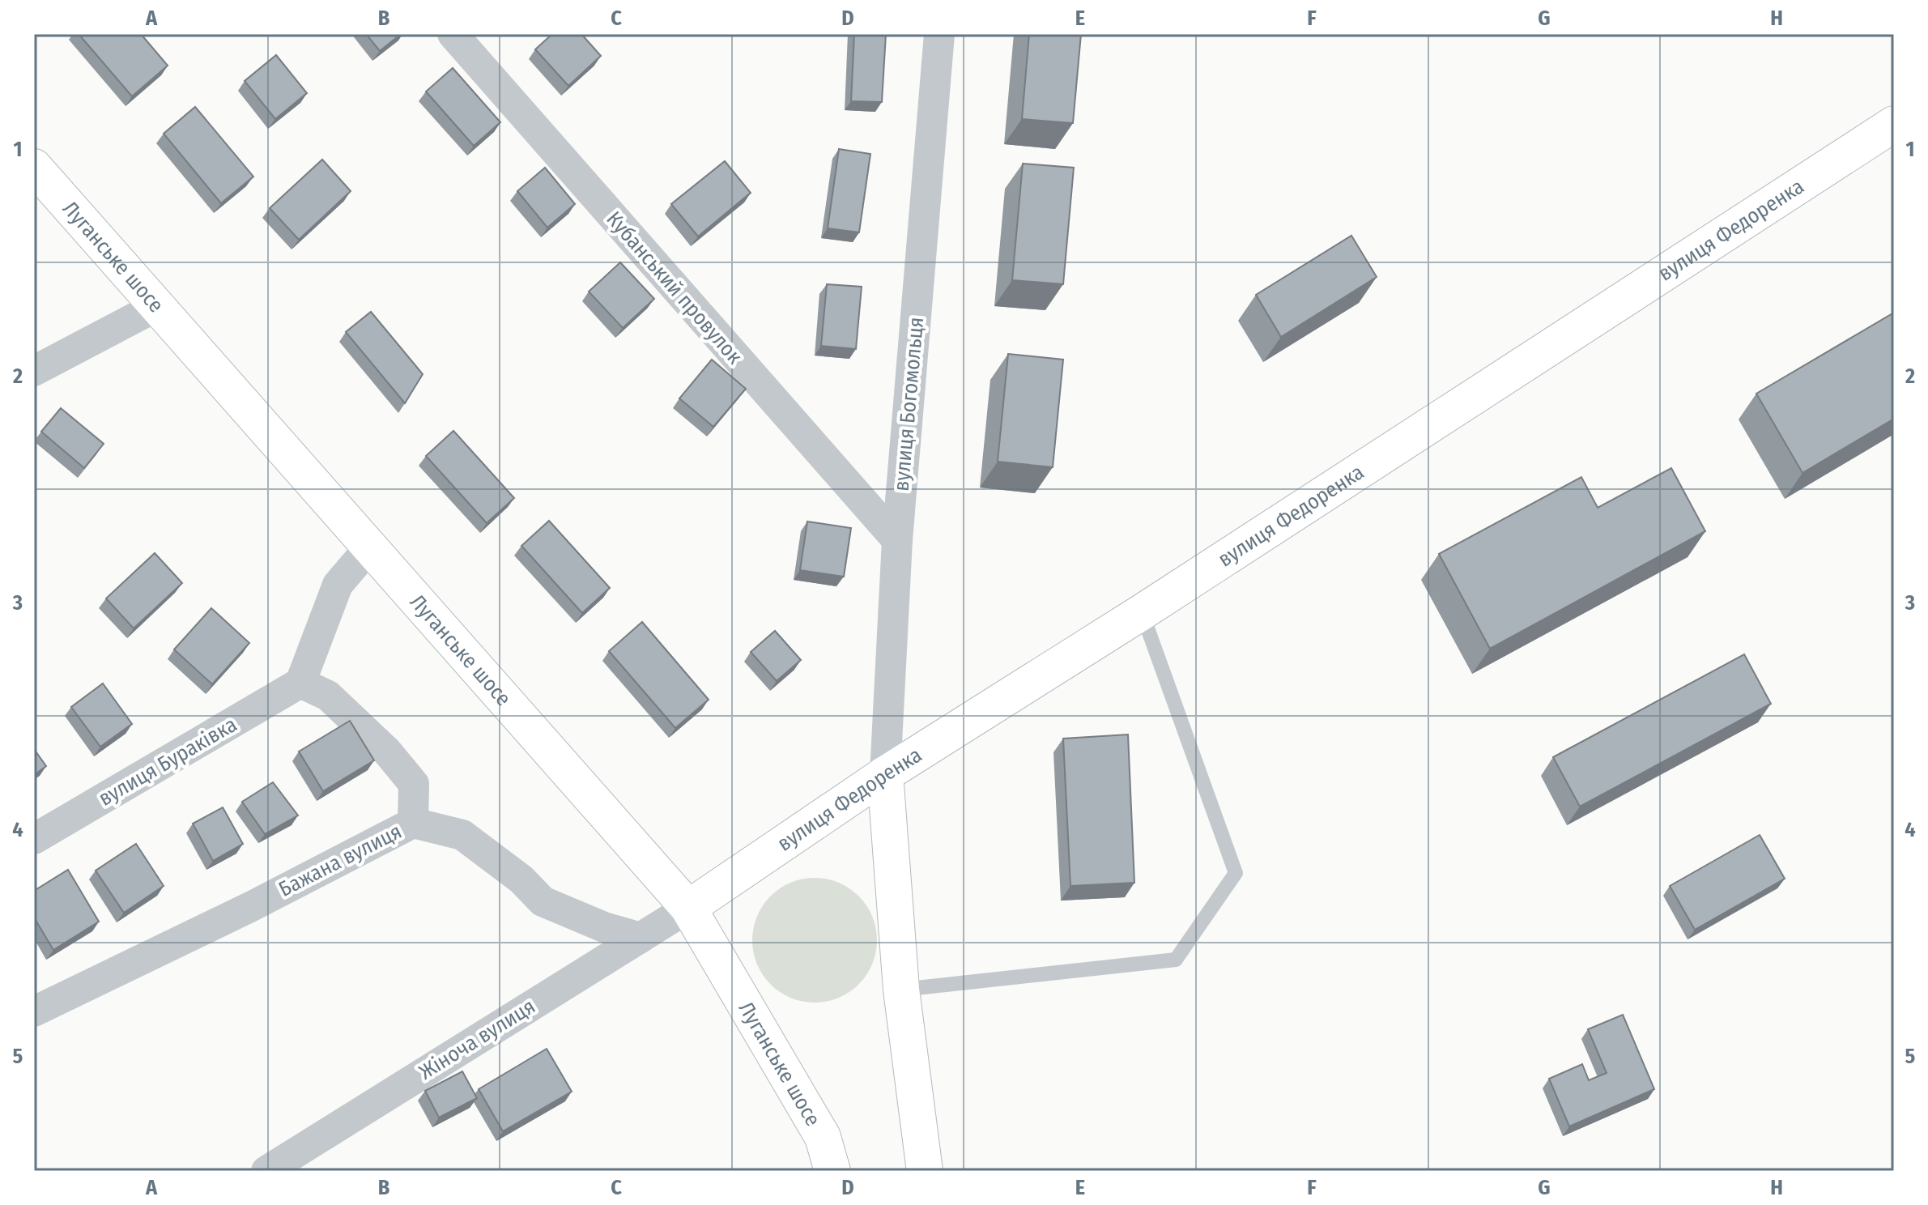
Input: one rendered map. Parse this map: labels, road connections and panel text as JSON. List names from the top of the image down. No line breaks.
{"streets":{"main road":["вулиця Федоренка","Луганське шосе"],"street":["Кубанський провулок","вулиця Богомольця","вулиця Бураківка","Бажана вулиця","Жіноча вулиця"]},"crossings":[["вулиця Федоренка","Луганське шосе"],["вулиця Федоренка","вулиця Богомольця"],["вулиця Федоренка","Жіноча вулиця"],["Луганське шосе","Жіноча вулиця"],["Кубанський провулок","вулиця Богомольця"],["Бажана вулиця","Жіноча вулиця"]],"grid":{"columns":["A","B","C","D","E","F","G","H"],"rows":["1","2","3","4","5"]}}
